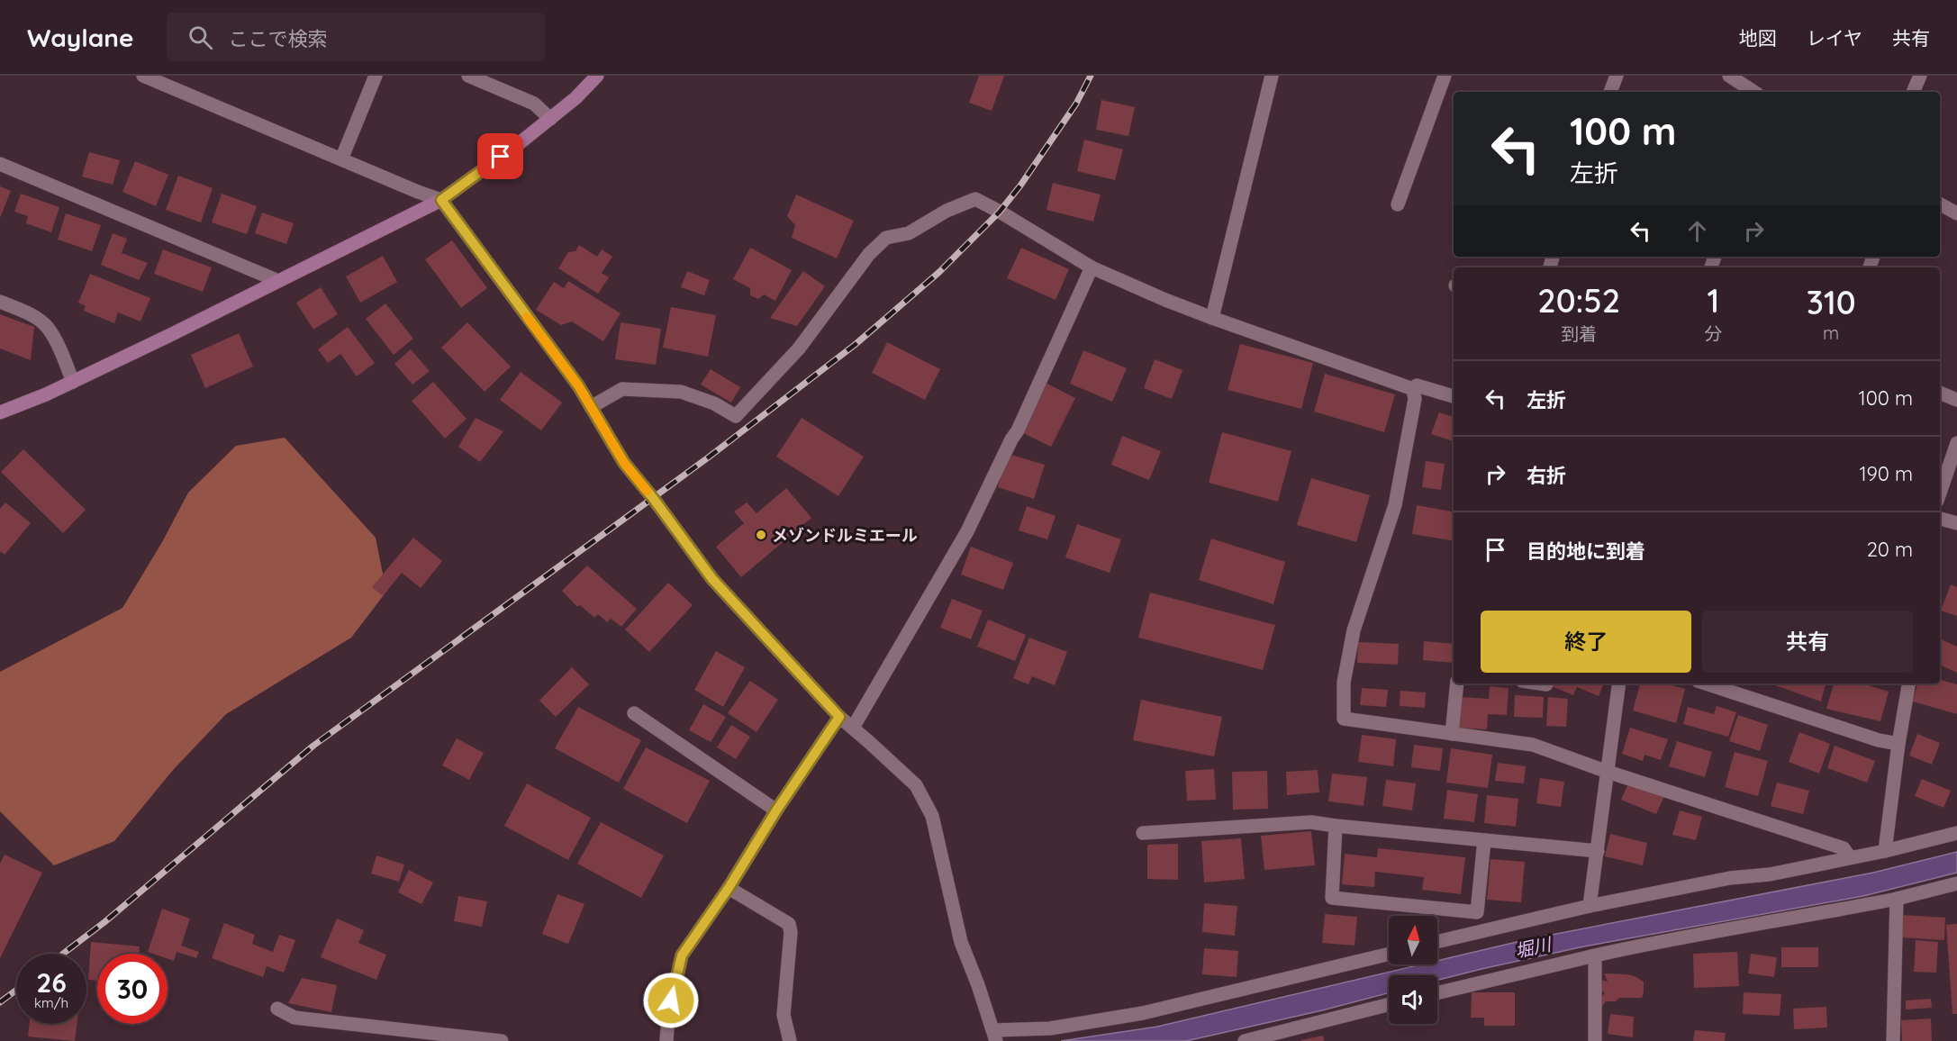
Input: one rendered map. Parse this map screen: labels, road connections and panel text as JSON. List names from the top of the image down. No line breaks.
{"water":["堀川"],"places":["メゾンドルミエール"],"north":"top","page":{"header":"Waylane","search":"ここで検索","nav":["地図","レイヤ","共有"],"turn":["100 m","左折"],"eta":["20:52","到着","1","分","310","m"],"list":[{"name":"左折","value":"100 m"},{"name":"右折","value":"190 m"},{"name":"目的地に到着","value":"20 m"}],"buttons":["終了","共有"],"speed":"26 km/h","limit":"30"}}
